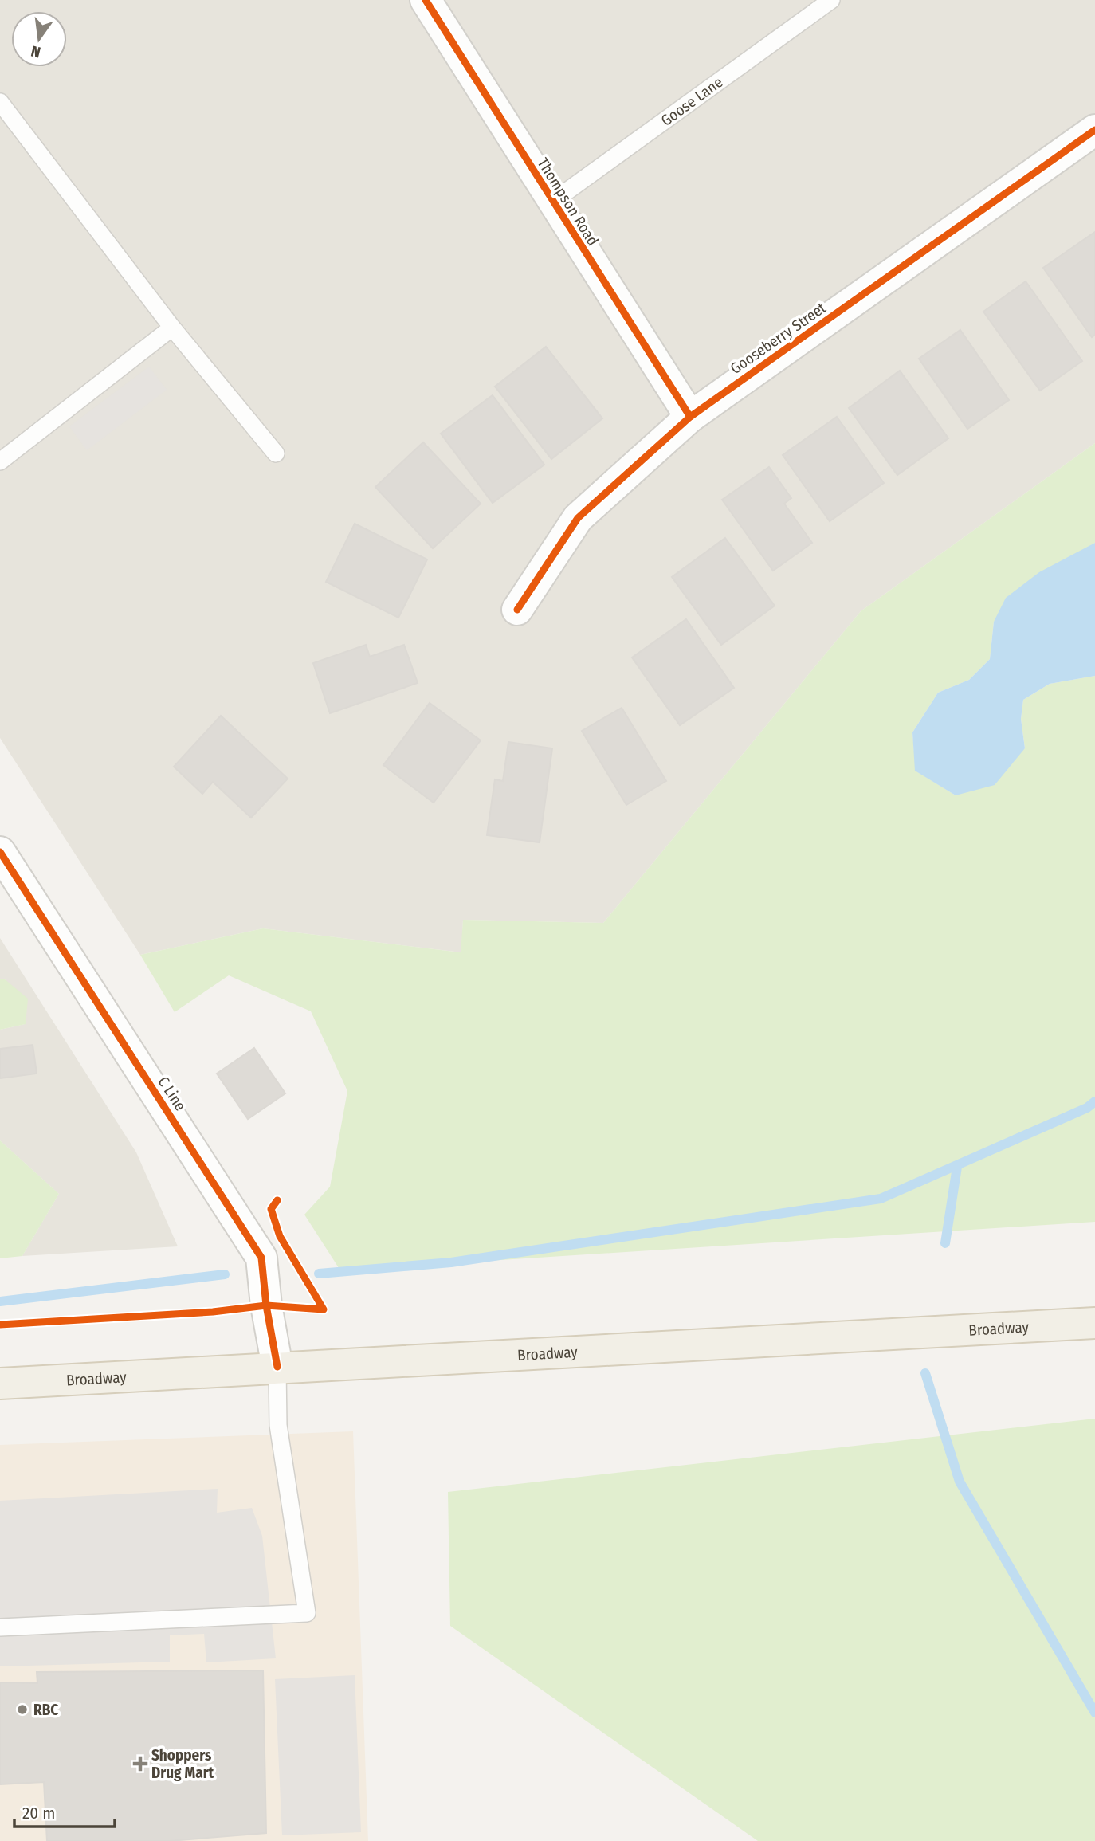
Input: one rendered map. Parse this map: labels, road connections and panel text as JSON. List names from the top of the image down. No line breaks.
{"streets":{"main road":["Broadway"],"street":["Thompson Road","Gooseberry Street","C Line"],"lane":["Goose Lane"]},"crossings":[["Goose Lane","Thompson Road"],["Thompson Road","Gooseberry Street"],["C Line","Broadway"]],"places":{"other":["RBC"],"health":["Shoppers Drug Mart"]},"scale_bar":"20 m","north":"bottom"}
